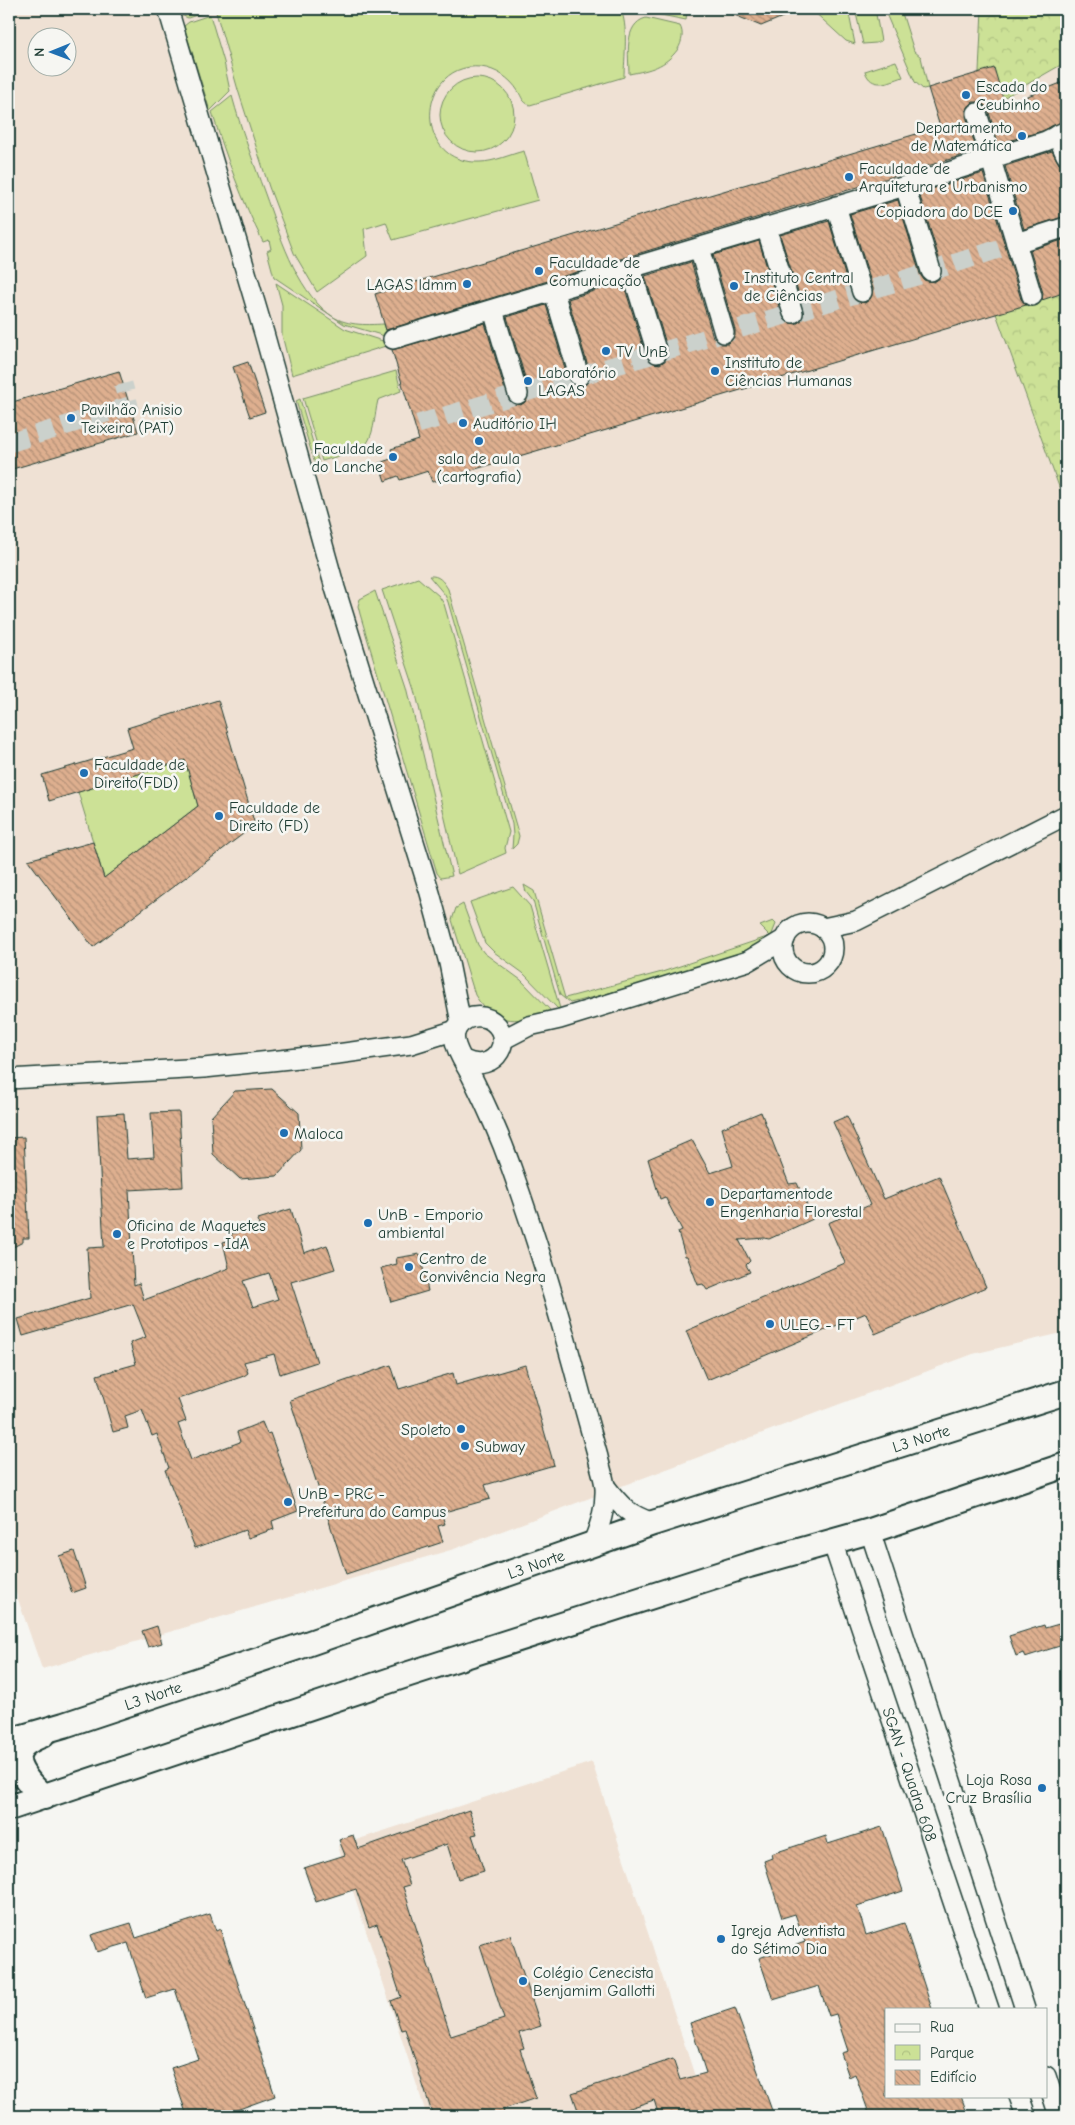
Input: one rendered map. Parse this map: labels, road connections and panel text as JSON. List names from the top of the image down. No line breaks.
{"streets":{"main road":["L3 Norte"],"street":["SGAN - Quadra 608"]},"places":["Escada do Ceubinho","Departamento de Matemática","Faculdade de Arquitetura e Urbanismo","Copiadora do DCE","Faculdade de Comunicação","LAGAS ldmm","Instituto Central de Ciências","TV UnB","Instituto de Ciências Humanas","Laboratório LAGAS","Pavilhão Anisio Teixeira (PAT)","Auditório IH","sala de aula (cartografia)","Faculdade do Lanche","Faculdade de Direito(FDD)","Faculdade de Direito (FD)","Maloca","Departamentode Engenharia Florestal","UnB - Emporio ambiental","Oficina de Maquetes e Prototipos - IdA","Centro de Convivência Negra","ULEG - FT","Spoleto","Subway","UnB - PRC - Prefeitura do Campus","Loja Rosa Cruz Brasília","Igreja Adventista do Sétimo Dia","Colégio Cenecista Benjamim Gallotti"],"legend":["Rua","Parque","Edifício"],"north":"left"}
